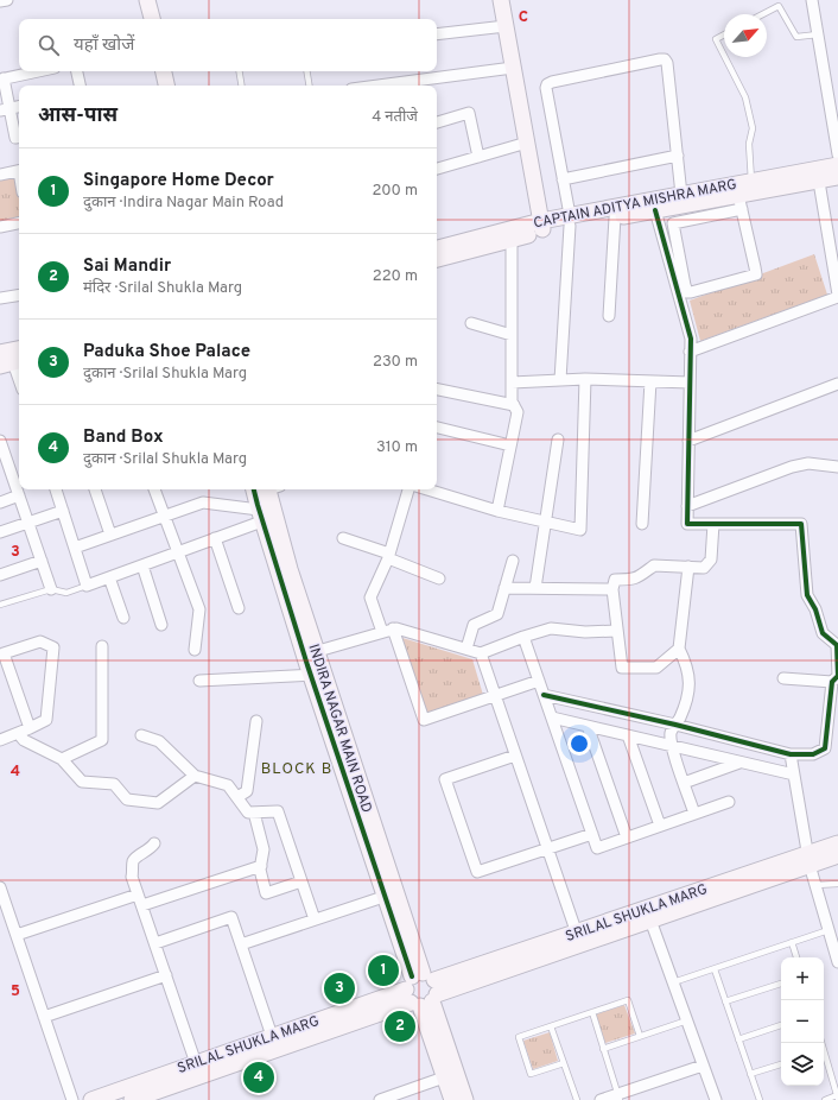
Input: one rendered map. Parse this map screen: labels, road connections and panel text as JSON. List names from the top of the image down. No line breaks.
{"streets":{"street":["CAPTAIN ADITYA MISHRA MARG","INDIRA NAGAR MAIN ROAD","SRILAL SHUKLA MARG"]},"crossings":[["INDIRA NAGAR MAIN ROAD","SRILAL SHUKLA MARG"]],"districts":["BLOCK B"],"north":"top right","page":{"search":"यहाँ खोजें","heading":["आस-पास","4 नतीजे"],"list":[{"mark":"1","name":"Singapore Home Decor","note":"दुकान · Indira Nagar Main Road","value":"200 m"},{"mark":"2","name":"Sai Mandir","note":"मंदिर · Srilal Shukla Marg","value":"220 m"},{"mark":"3","name":"Paduka Shoe Palace","note":"दुकान · Srilal Shukla Marg","value":"230 m"},{"mark":"4","name":"Band Box","note":"दुकान · Srilal Shukla Marg","value":"310 m"}],"pins":["1","3","2","4"],"map_buttons":["+","−"]},"grid":{"columns":["C"],"rows":["3","4","5"]}}
